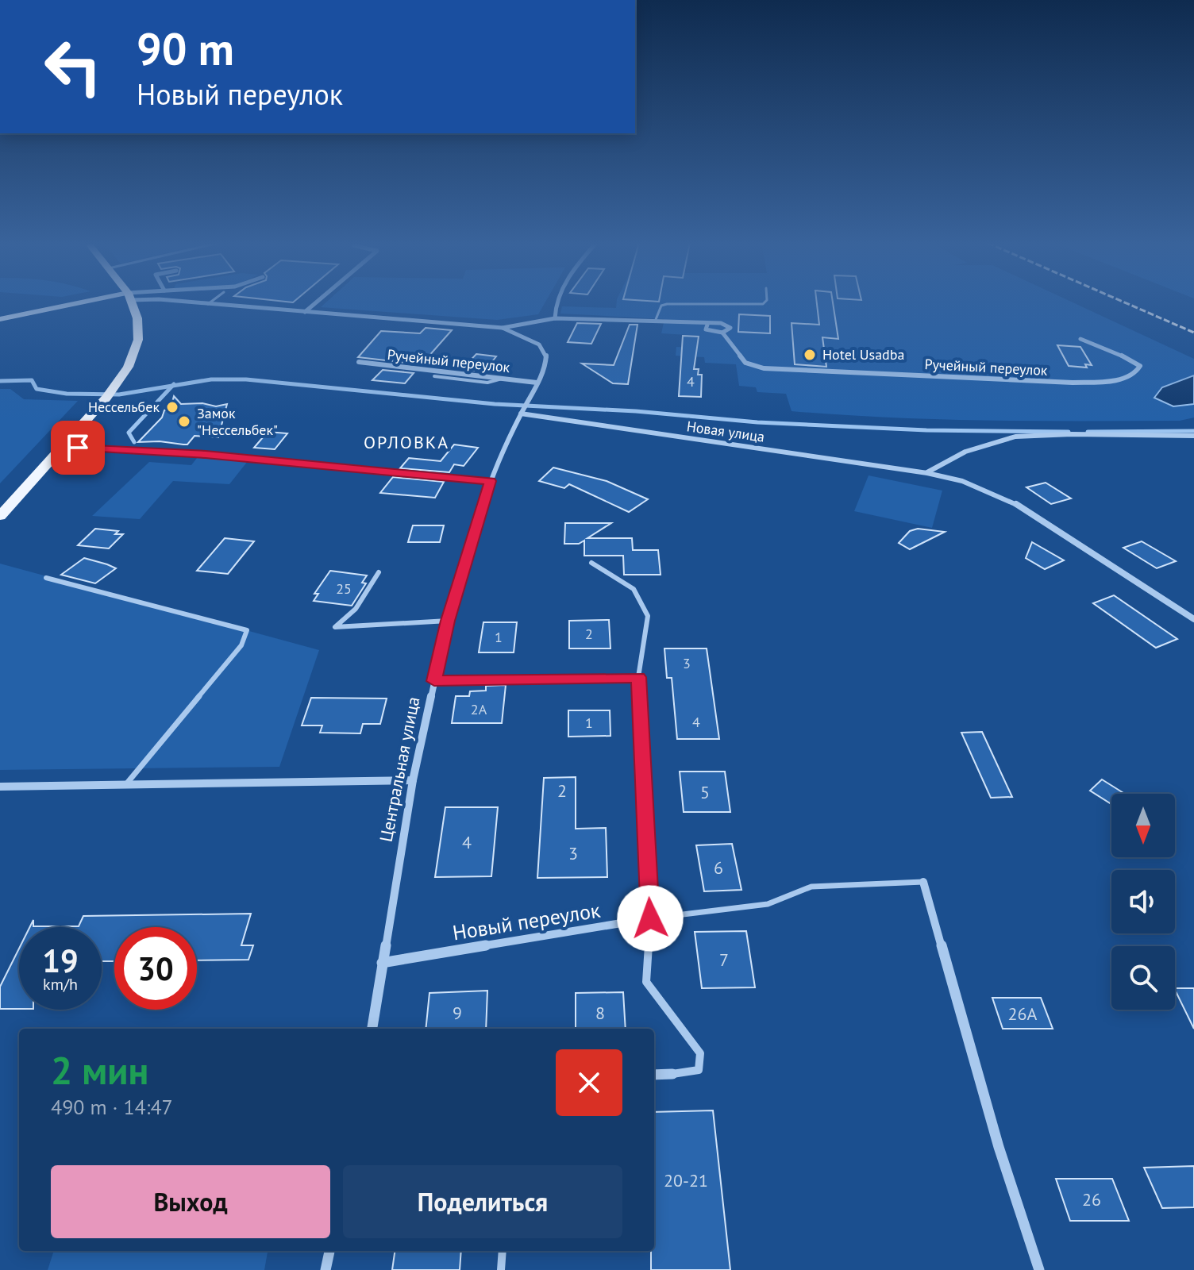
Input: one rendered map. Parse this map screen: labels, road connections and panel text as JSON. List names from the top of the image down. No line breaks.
{"streets":{"street":["Ручейный переулок","Новая улица","Центральная улица","Новый переулок"]},"crossings":[["Ручейный переулок","Центральная улица"],["Новая улица","Центральная улица"],["Центральная улица","Новый переулок"]],"districts":["ОРЛОВКА"],"places":["Hotel Usadba","Нессельбек","Замок \"Нессельбек\""],"house_numbers":["4","25","2","1","3","2А","4","1","2","5","4","3","6","7","9","8","26A","20-21","26"],"north":"bottom","page":{"turn":["90 m","Новый переулок"],"speed":"19 km/h","limit":"30","heading":["2 мин","490 m · 14:47"],"buttons":["Выход","Поделиться"]}}
